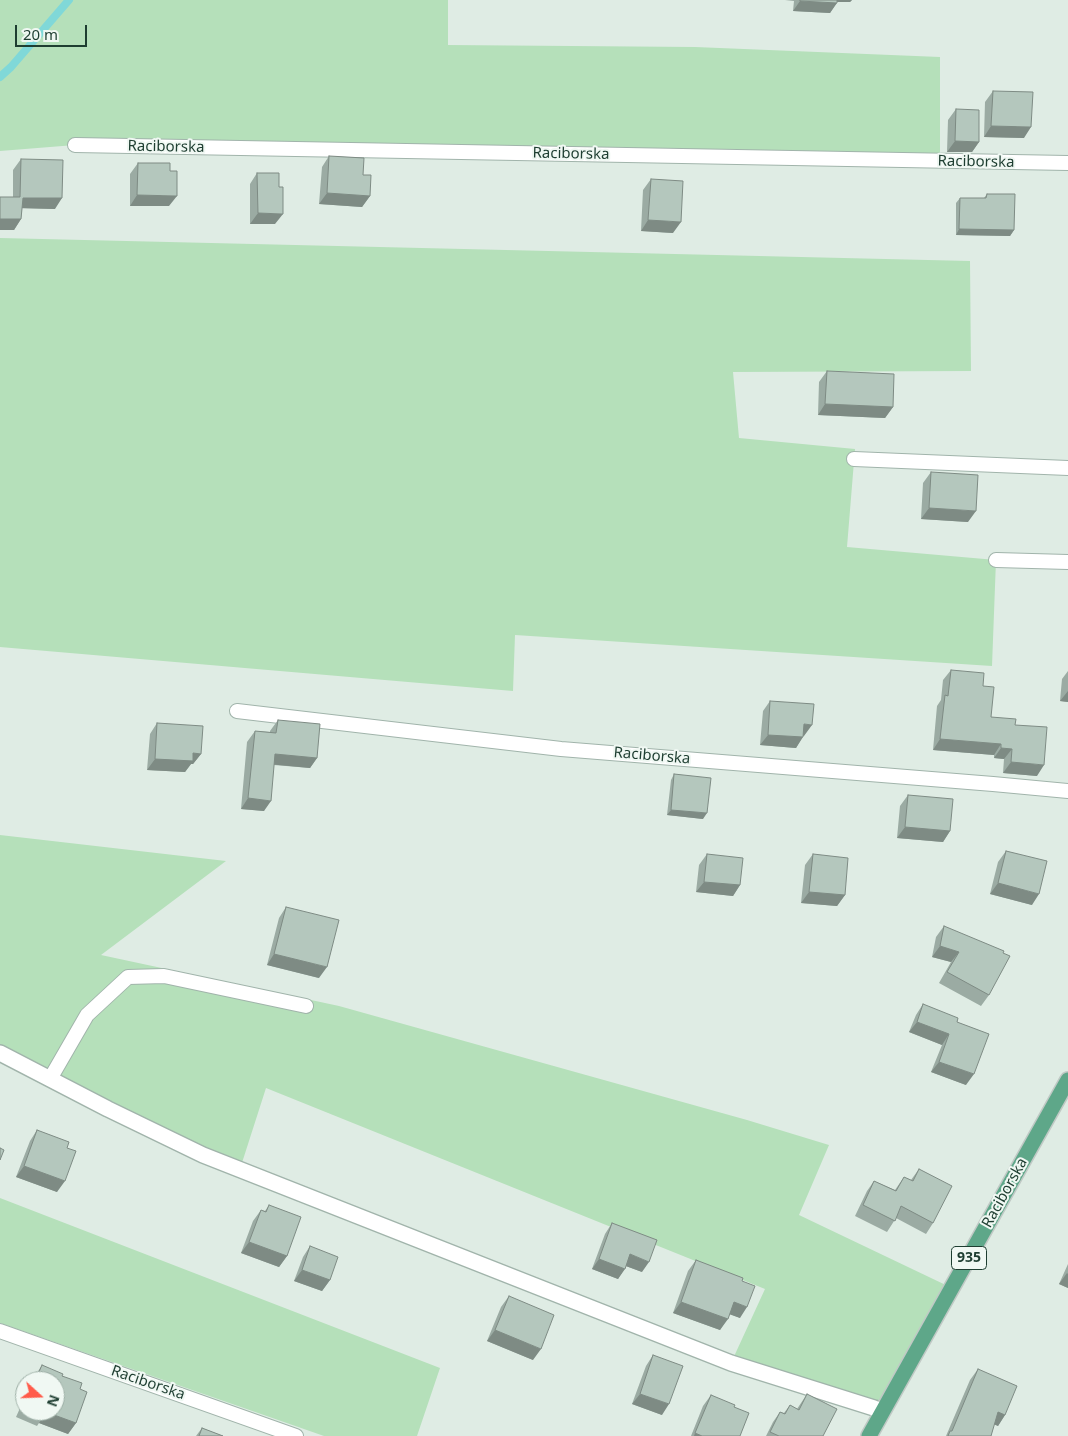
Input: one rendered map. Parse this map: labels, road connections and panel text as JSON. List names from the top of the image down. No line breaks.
{"streets":{"main road":["Raciborska","935"]},"scale_bar":"20 m","north":"right"}
